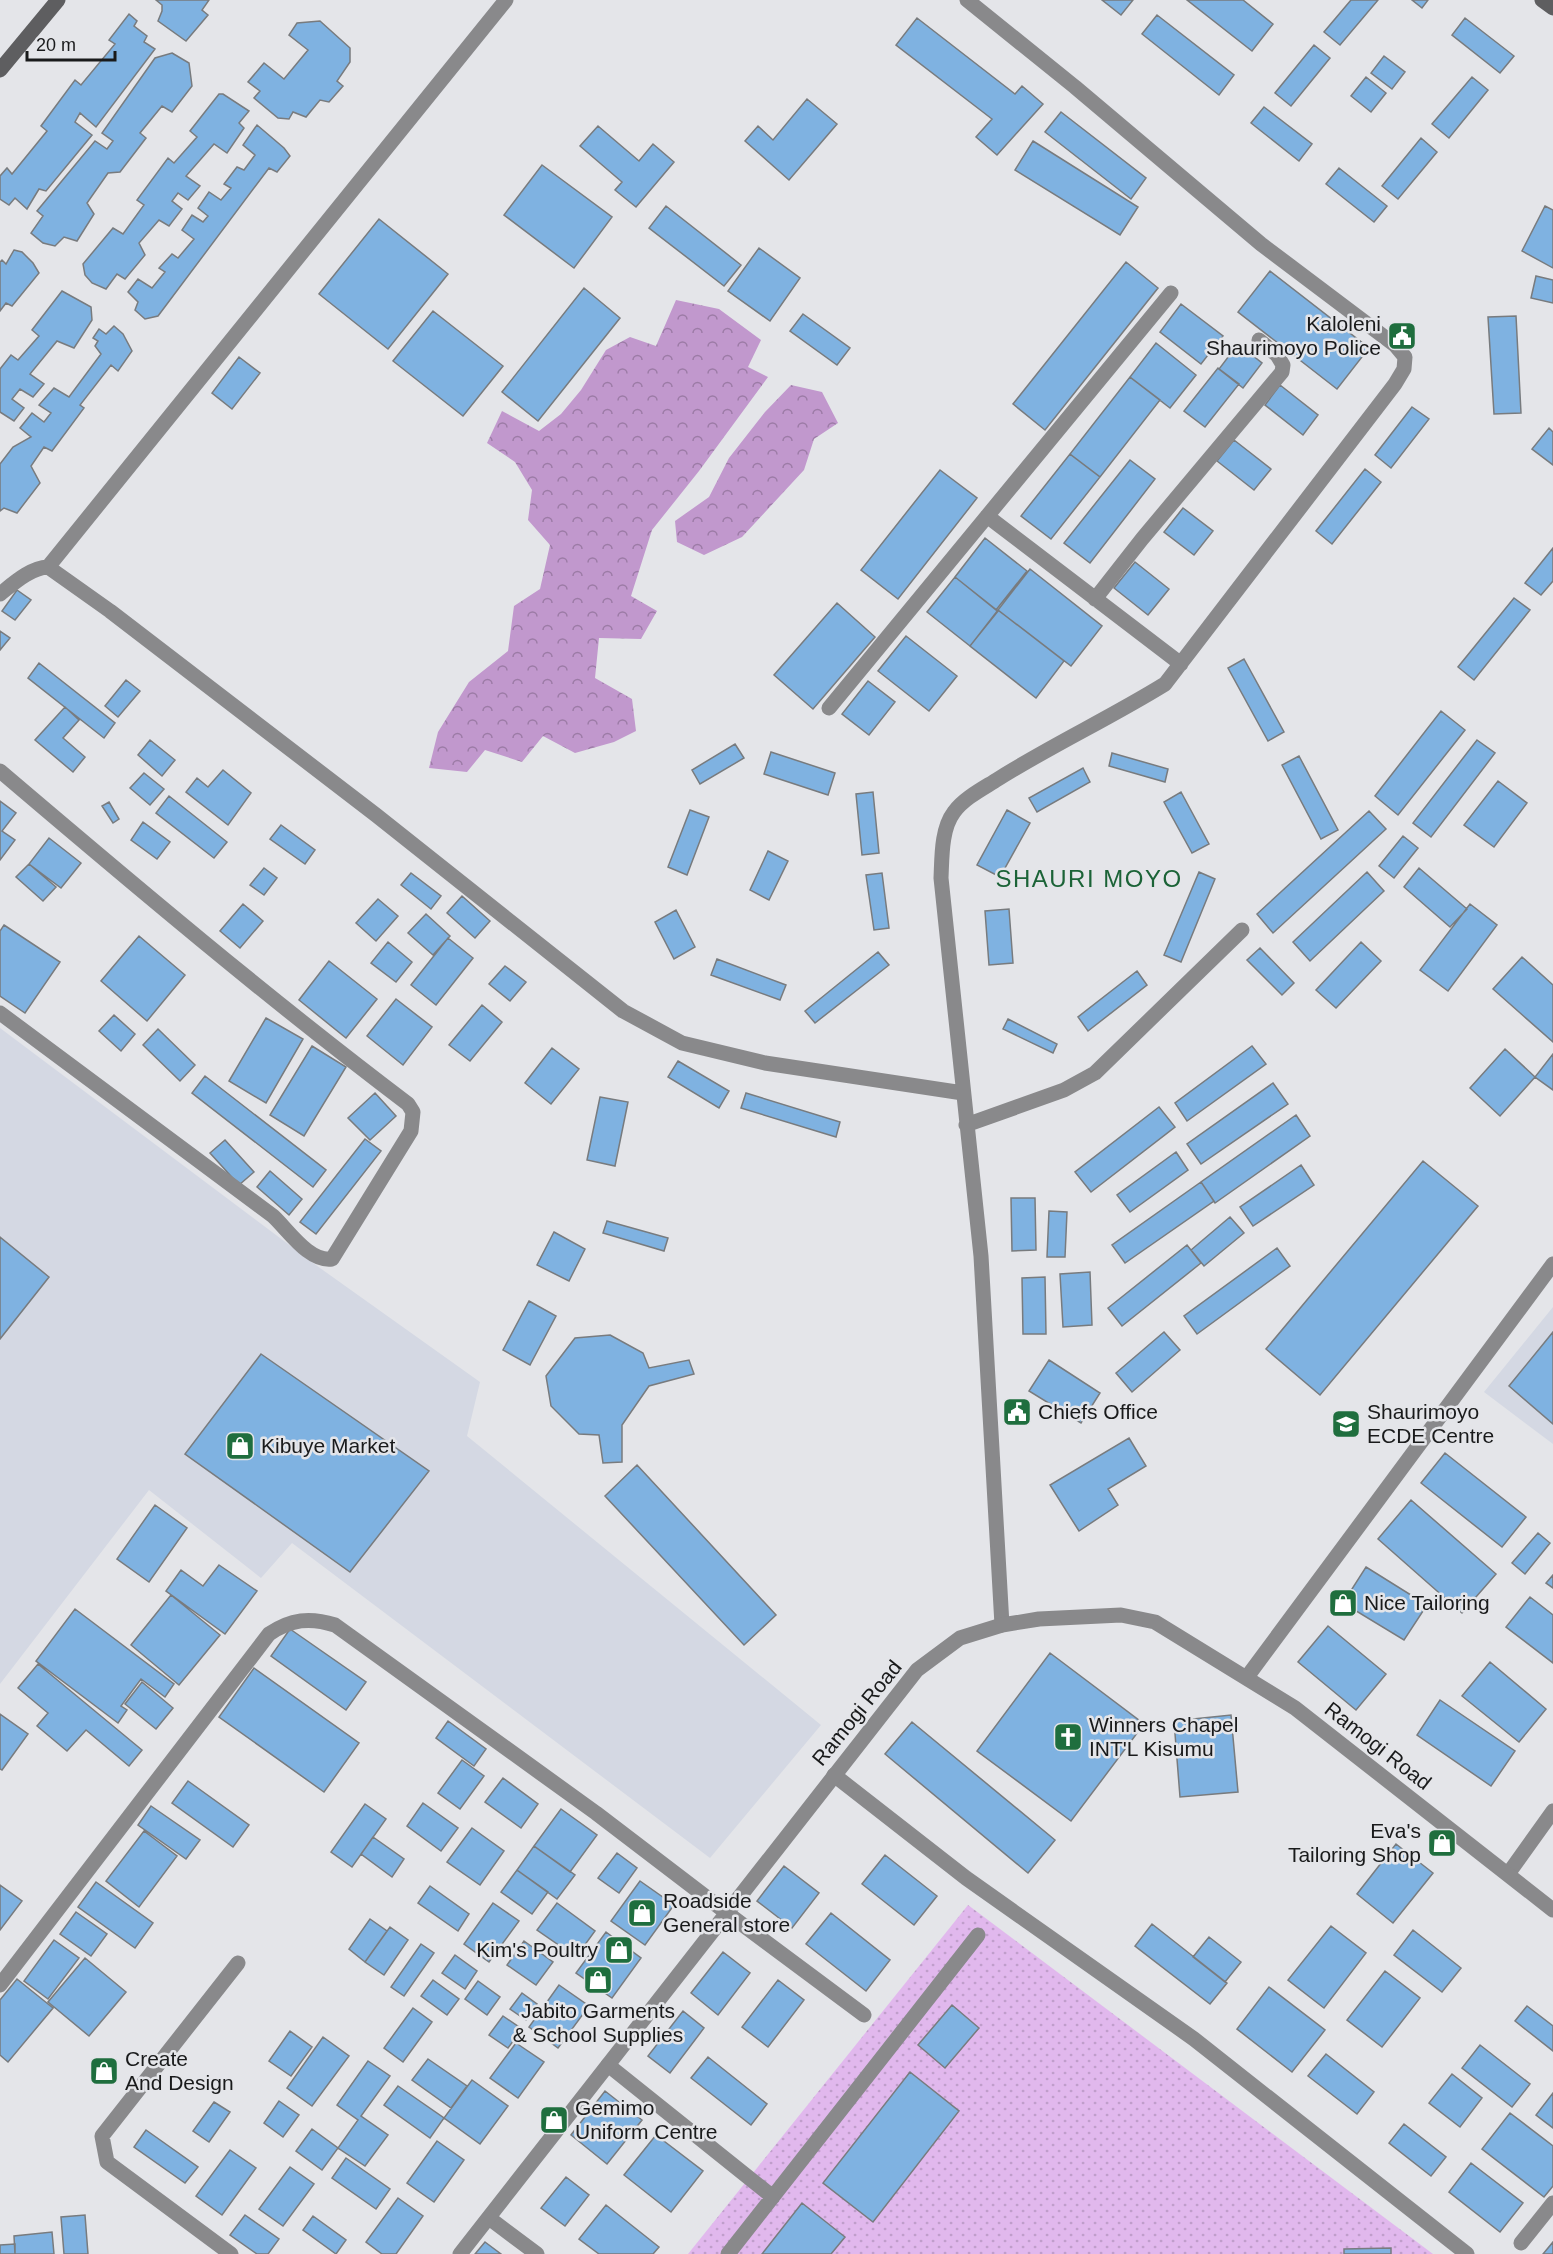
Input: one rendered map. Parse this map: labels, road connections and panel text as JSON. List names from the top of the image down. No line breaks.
{"streets":{"street":["Ramogi Road"]},"districts":["SHAURI MOYO"],"places":{"public building":["Kaloleni Shaurimoyo Police","Chiefs Office"],"school or university":["Shaurimoyo ECDE Centre"],"shop":["Kibuye Market","Nice Tailoring","Eva's Tailoring Shop","Roadside General store","Kim's Poultry","Jabito Garments & School Supplies","Create And Design","Gemimo Uniform Centre"],"church":["Winners Chapel INT'L Kisumu"]},"scale_bar":"20 m"}
